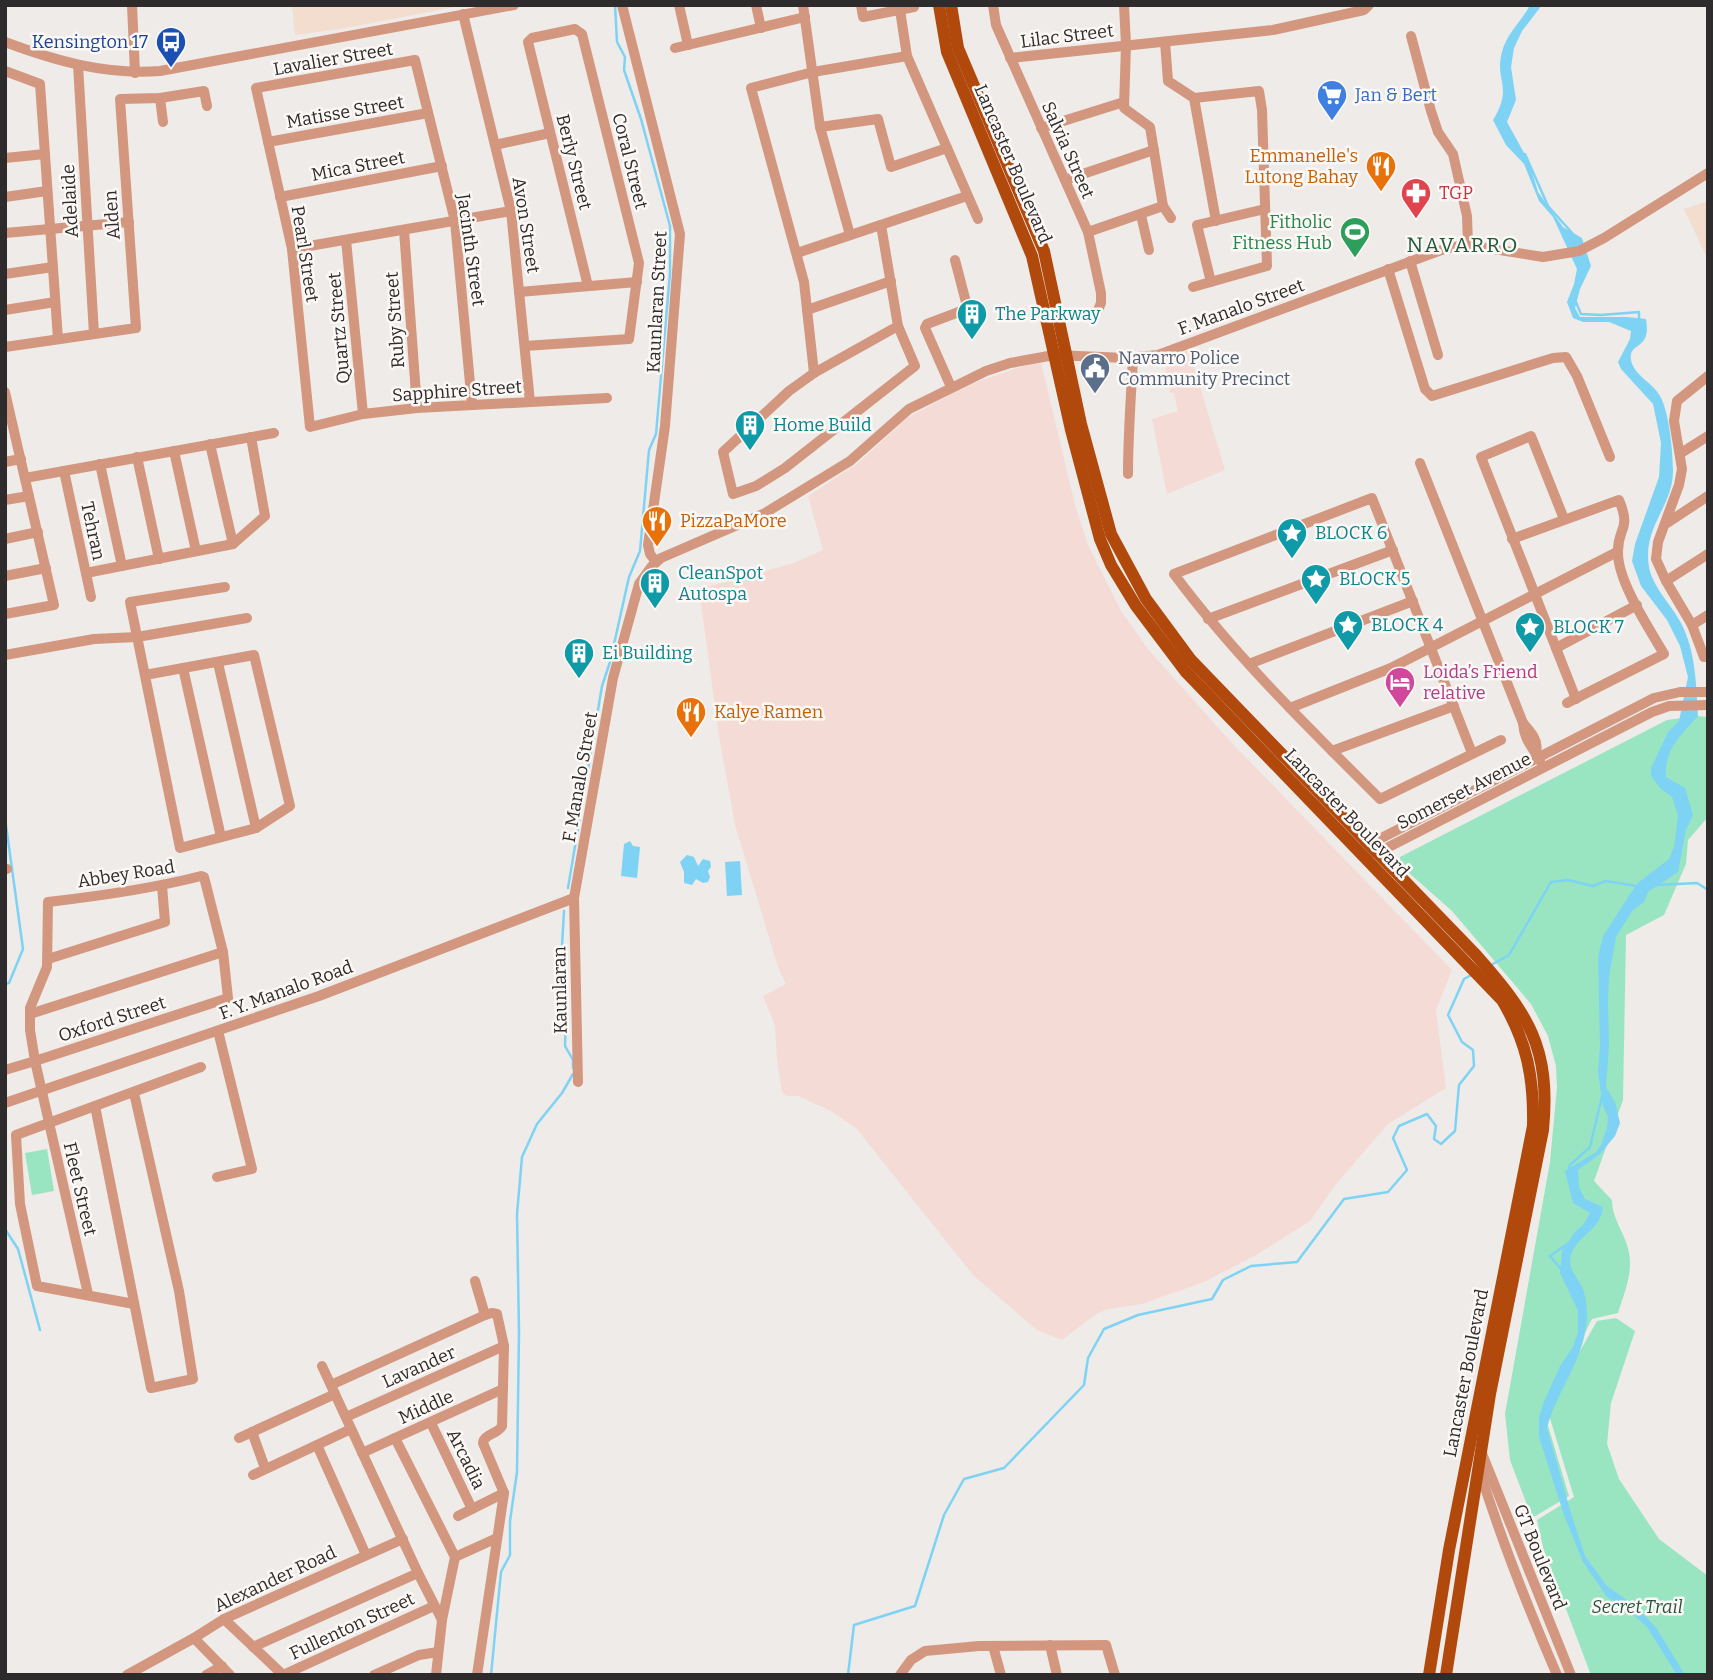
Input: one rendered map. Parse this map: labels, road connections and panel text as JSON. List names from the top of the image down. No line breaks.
{"streets":{"main road":["Lancaster Boulevard"],"street":["Lilac Street","Lavalier Street","Matisse Street","Salvia Street","Coral Street","Berly Street","Mica Street","Adelaide","Alden","Avon Street","Jacinth Street","Pearl Street","Kaunlaran Street","F. Manalo Street","Ruby Street","Quartz Street","Sapphire Street","Tehran","Somerset Avenue","Abbey Road","F. Y. Manalo Road","Kaunlaran","Oxford Street","Fleet Street","Lavander","Middle","Arcadia","GT Boulevard","Alexander Road","Fullenton Street"]},"crossings":[["Lilac Street","Salvia Street"],["Lavalier Street","Jacinth Street"],["Lavalier Street","Pearl Street"],["Matisse Street","Jacinth Street"],["Matisse Street","Pearl Street"],["Coral Street","Berly Street"],["Coral Street","Avon Street"],["Lancaster Boulevard","F. Manalo Street"],["Lancaster Boulevard","Somerset Avenue"],["Lancaster Boulevard","GT Boulevard"],["Mica Street","Jacinth Street"],["Mica Street","Pearl Street"],["Adelaide","Alden"],["Avon Street","Sapphire Street"],["Jacinth Street","Sapphire Street"],["Pearl Street","Sapphire Street"],["Kaunlaran Street","F. Manalo Street"],["F. Manalo Street","F. Y. Manalo Road"],["F. Manalo Street","Kaunlaran"],["Ruby Street","Sapphire Street"],["Quartz Street","Sapphire Street"],["Abbey Road","Oxford Street"],["F. Y. Manalo Road","Kaunlaran"],["F. Y. Manalo Road","Fleet Street"],["Oxford Street","Fleet Street"],["Middle","Arcadia"]],"districts":["NAVARRO"],"parks":["Secret Trail"],"places":{"bus stop":["Kensington 17"],"supermarket":["Jan & Bert"],"restaurant":["Emmanelle's Lutong Bahay","PizzaPaMore","Kalye Ramen"],"pharmacy":["TGP"],"sports":["Fitholic Fitness Hub"],"building":["The Parkway","Home Build","CleanSpot Autospa","Ei Building"],"public building":["Navarro Police Community Precinct"],"place":["BLOCK 6","BLOCK 5","BLOCK 4","BLOCK 7"],"hotel":["Loida’s Friend relative"]}}
